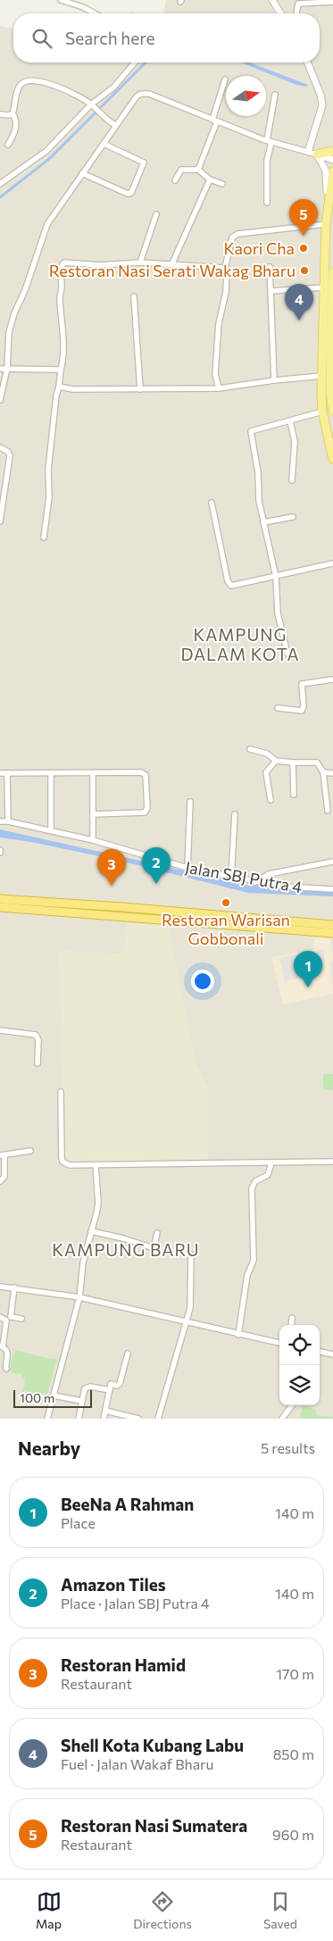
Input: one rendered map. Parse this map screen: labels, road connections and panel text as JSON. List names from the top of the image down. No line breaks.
{"streets":{"street":["Jalan SBJ Putra 4"]},"districts":["KAMPUNG DALAM KOTA","KAMPUNG BARU"],"places":["Kaori Cha","Restoran Nasi Serati Wakag Bharu","Restoran Warisan Gobbonali"],"scale_bar":"100 m","north":"right","page":{"search":"Search here","pins":["5","4","2","3","1"],"scale":"100 m","heading":["Nearby","5 results"],"list":[{"mark":"1","name":"BeeNa A Rahman","note":"Place","value":"140 m"},{"mark":"2","name":"Amazon Tiles","note":"Place · Jalan SBJ Putra 4","value":"140 m"},{"mark":"3","name":"Restoran Hamid","note":"Restaurant","value":"170 m"},{"mark":"4","name":"Shell Kota Kubang Labu","note":"Fuel · Jalan Wakaf Bharu","value":"850 m"},{"mark":"5","name":"Restoran Nasi Sumatera","note":"Restaurant","value":"960 m"}],"nav":["Map","Directions","Saved"]}}
